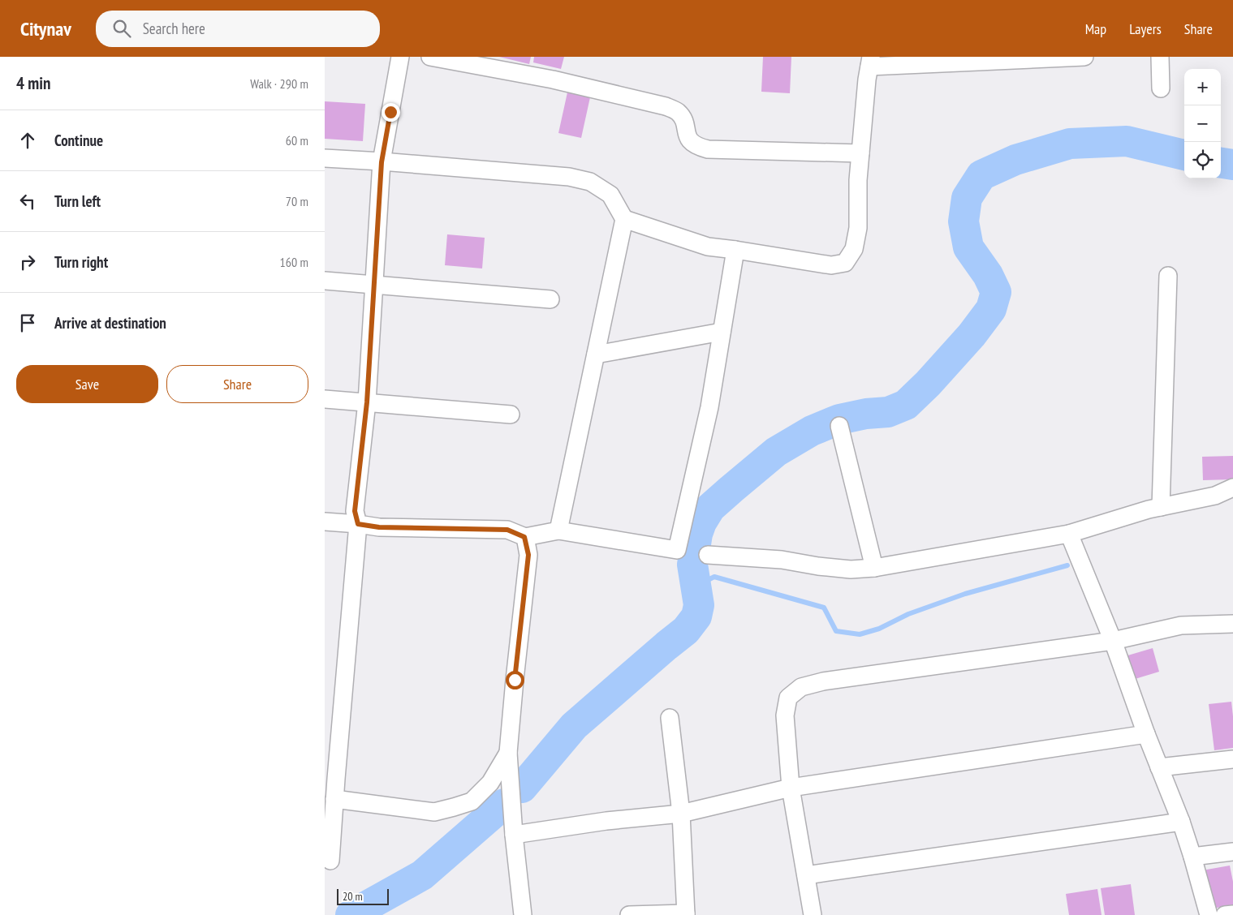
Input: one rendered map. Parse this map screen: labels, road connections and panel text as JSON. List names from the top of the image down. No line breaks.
{"scale_bar":"20 m","page":{"header":"Citynav","search":"Search here","nav":["Map","Layers","Share"],"heading":["4 min","Walk · 290 m"],"map_buttons":["+","−"],"list":[["Continue","60 m"],["Turn left","70 m"],["Turn right","160 m"],"Arrive at destination"],"buttons":["Save","Share"],"scale":"20 m"}}
